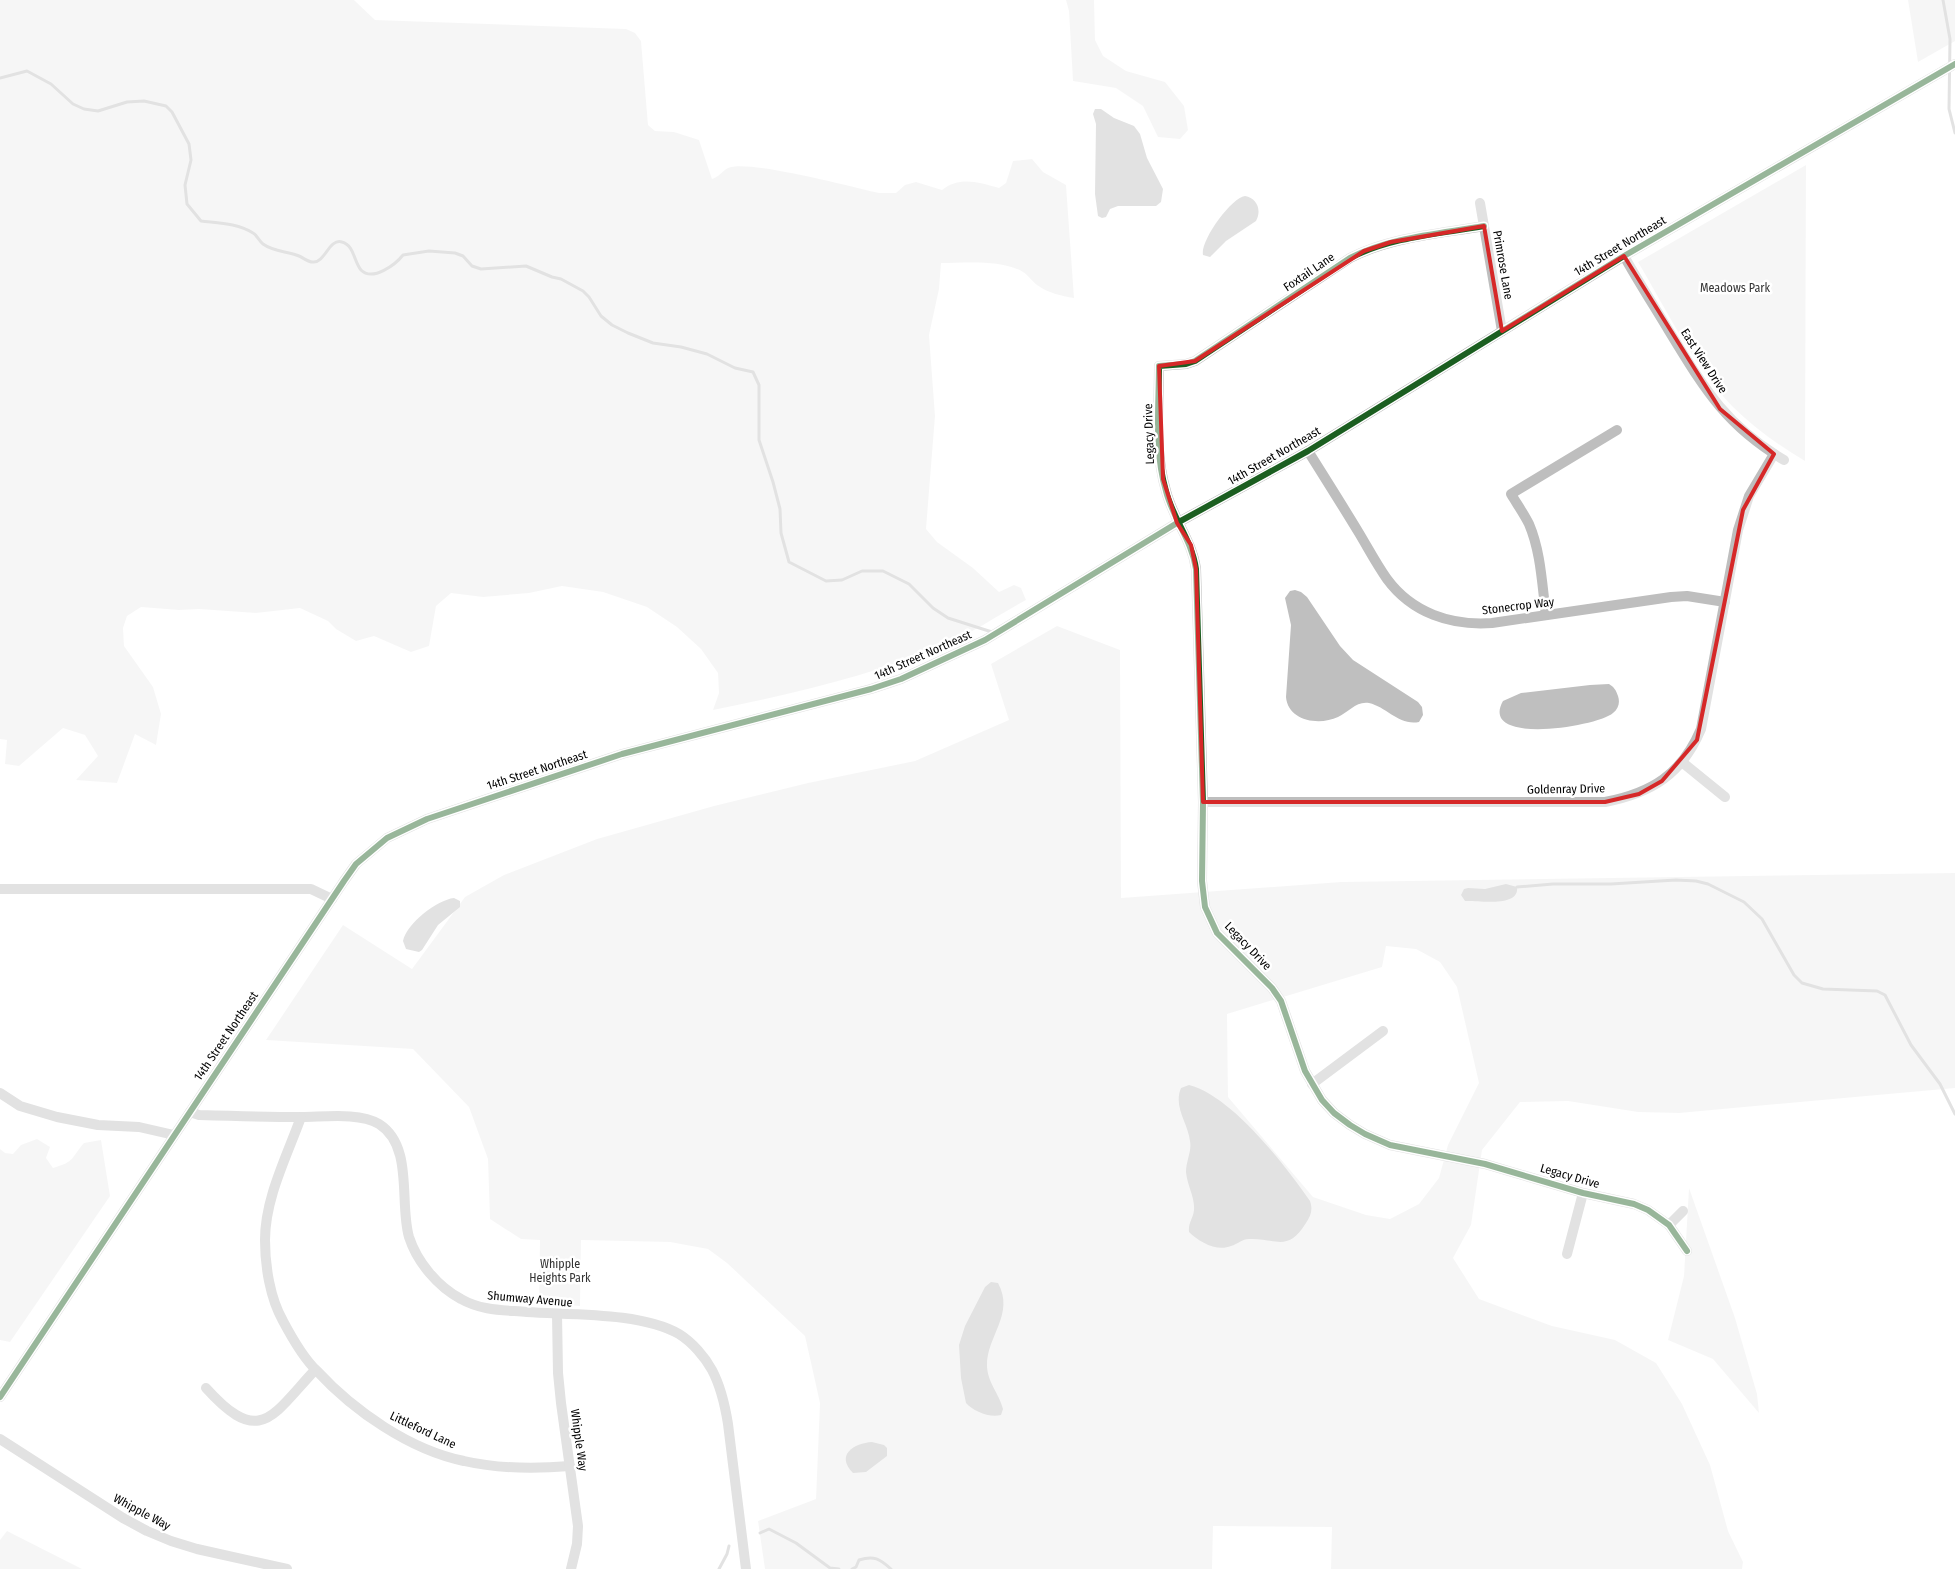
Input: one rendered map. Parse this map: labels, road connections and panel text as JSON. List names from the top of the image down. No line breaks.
{"streets":{"street":["14th Street Northeast","Primrose Lane","Foxtail Lane","East View Drive","Legacy Drive","Stonecrop Way","Goldenray Drive","Shumway Avenue","Littleford Lane","Whipple Way"]},"crossings":[["14th Street Northeast","Primrose Lane"],["14th Street Northeast","East View Drive"],["14th Street Northeast","Legacy Drive"],["14th Street Northeast","Stonecrop Way"],["14th Street Northeast","Shumway Avenue"],["Primrose Lane","Foxtail Lane"],["Foxtail Lane","Legacy Drive"],["East View Drive","Goldenray Drive"],["Legacy Drive","Goldenray Drive"],["Stonecrop Way","Goldenray Drive"],["Shumway Avenue","Littleford Lane"],["Shumway Avenue","Whipple Way"],["Littleford Lane","Whipple Way"]],"parks":["Meadows Park","Whipple Heights Park"]}
